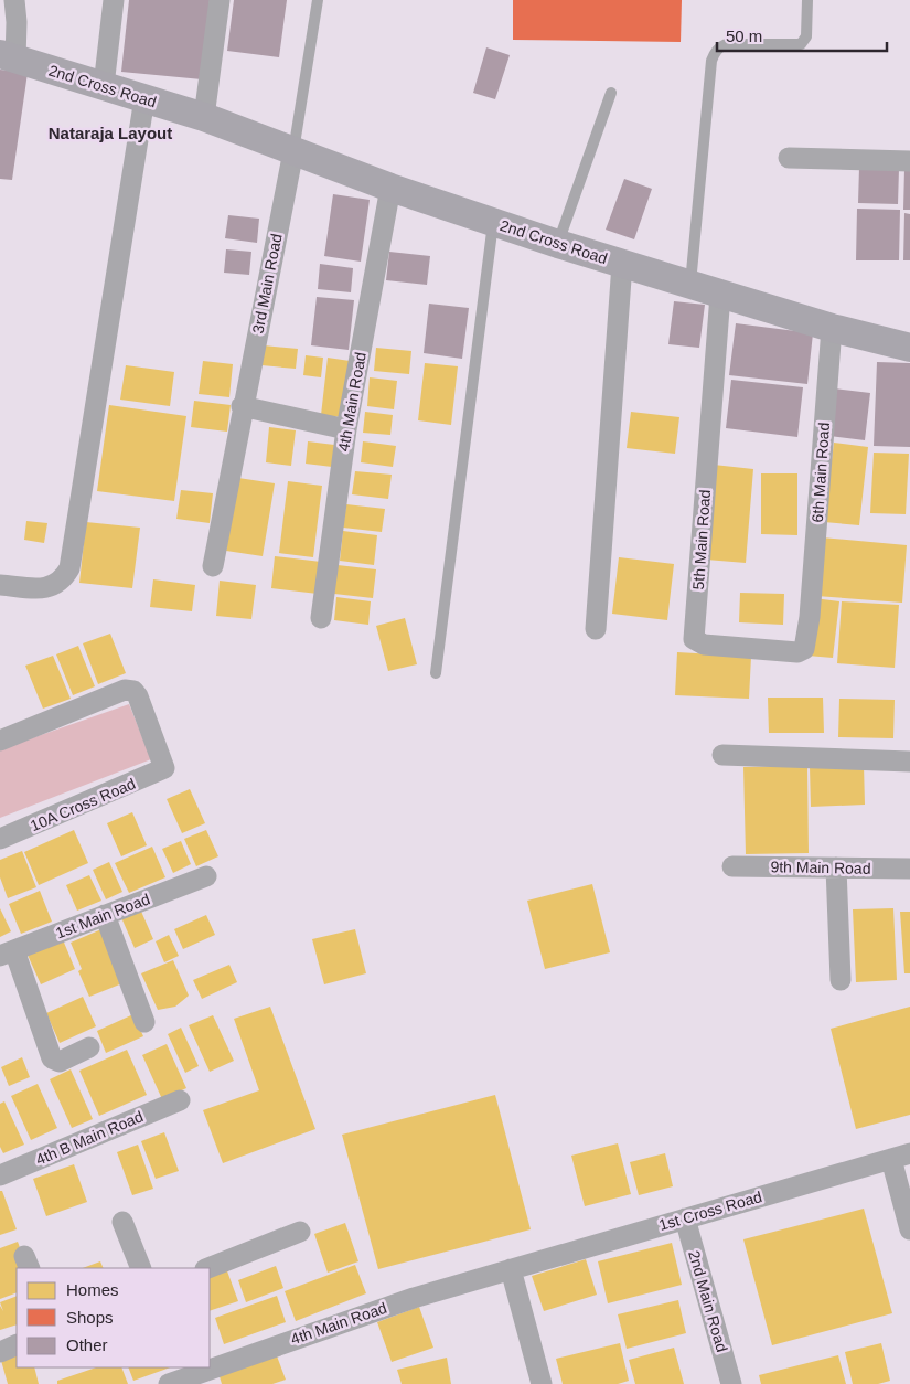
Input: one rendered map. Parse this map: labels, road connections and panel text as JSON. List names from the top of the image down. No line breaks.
{"streets":{"street":["2nd Cross Road","3rd Main Road","4th Main Road","6th Main Road","5th Main Road","10A Cross Road","9th Main Road","1st Main Road","4th B Main Road","1st Cross Road","2nd Main Road"]},"crossings":[["2nd Cross Road","3rd Main Road"],["2nd Cross Road","4th Main Road"],["2nd Cross Road","6th Main Road"],["2nd Cross Road","5th Main Road"],["4th Main Road","1st Cross Road"],["6th Main Road","5th Main Road"],["1st Cross Road","2nd Main Road"]],"districts":["Nataraja Layout"],"legend":["Homes","Shops","Other"],"scale_bar":"50 m"}
